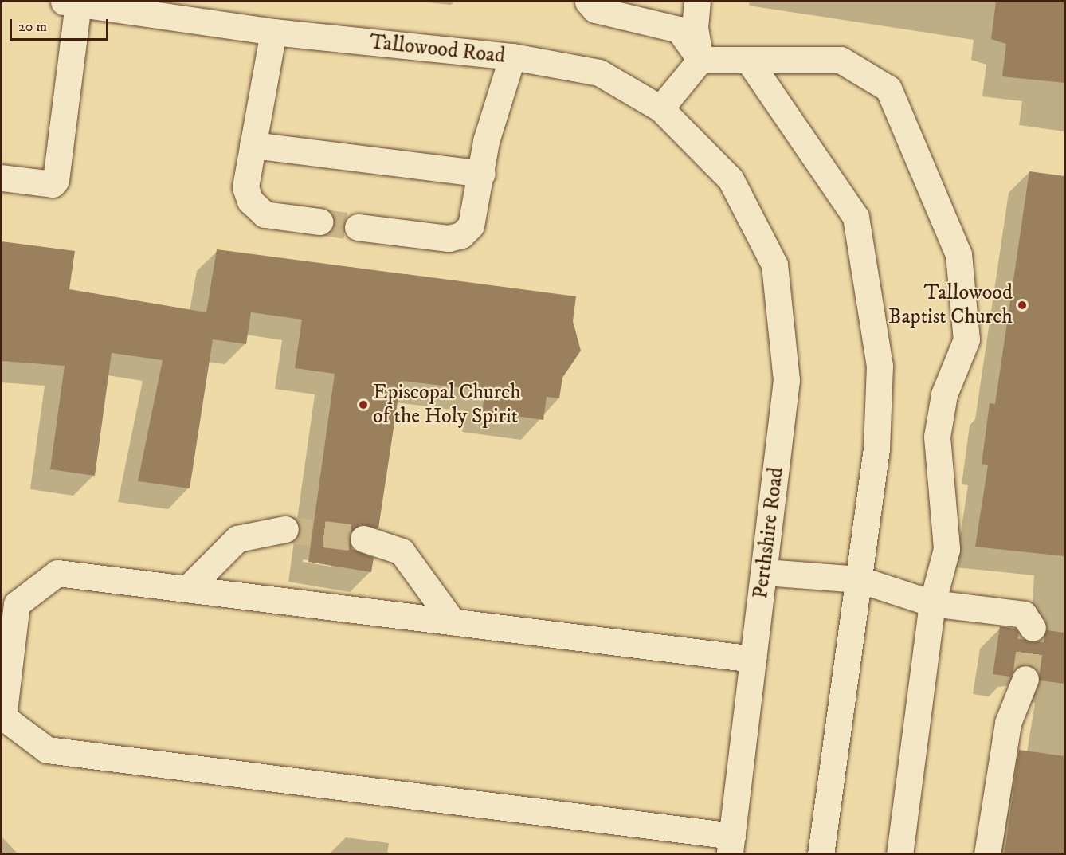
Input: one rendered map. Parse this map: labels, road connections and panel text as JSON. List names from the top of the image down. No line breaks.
{"streets":{"street":["Tallowood Road","Perthshire Road"]},"crossings":[["Tallowood Road","Perthshire Road"]],"places":["Tallowood Baptist Church","Episcopal Church of the Holy Spirit"],"scale_bar":"20 m"}
